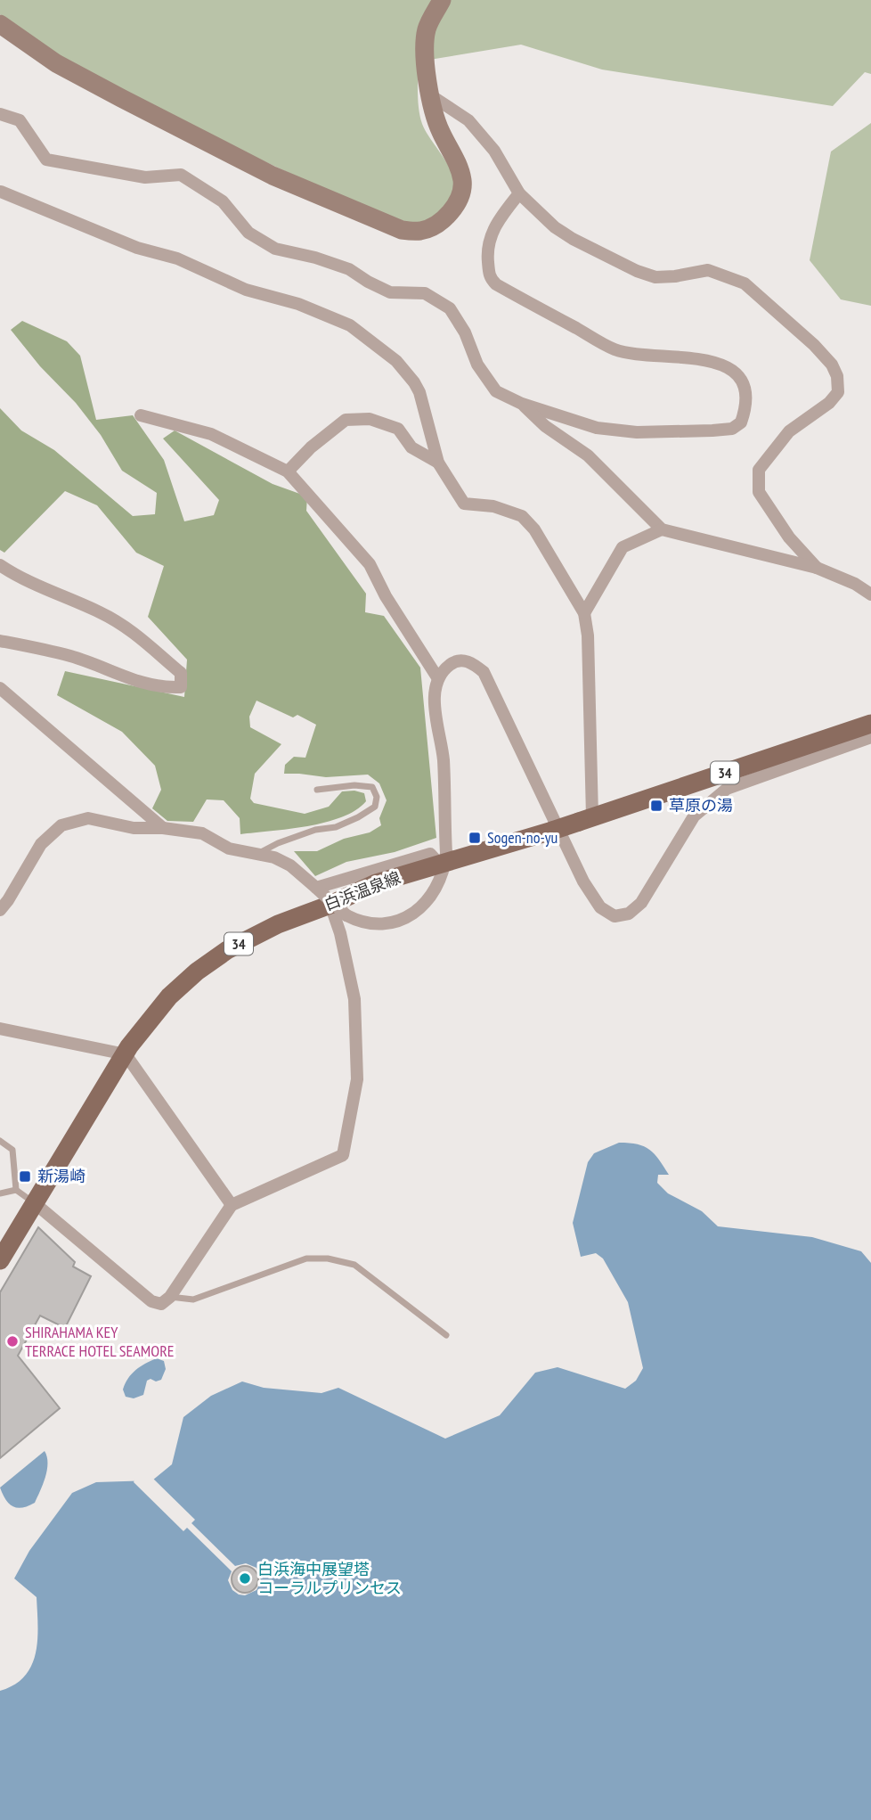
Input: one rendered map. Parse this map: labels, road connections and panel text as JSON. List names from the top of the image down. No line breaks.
{"streets":{"main road":["34","白浜温泉線"]},"places":{"transit":["草原の湯","Sogen-no-yu","新湯崎"],"other":["SHIRAHAMA KEY TERRACE HOTEL SEAMORE","白浜海中展望塔 コーラルプリンセス"]}}
